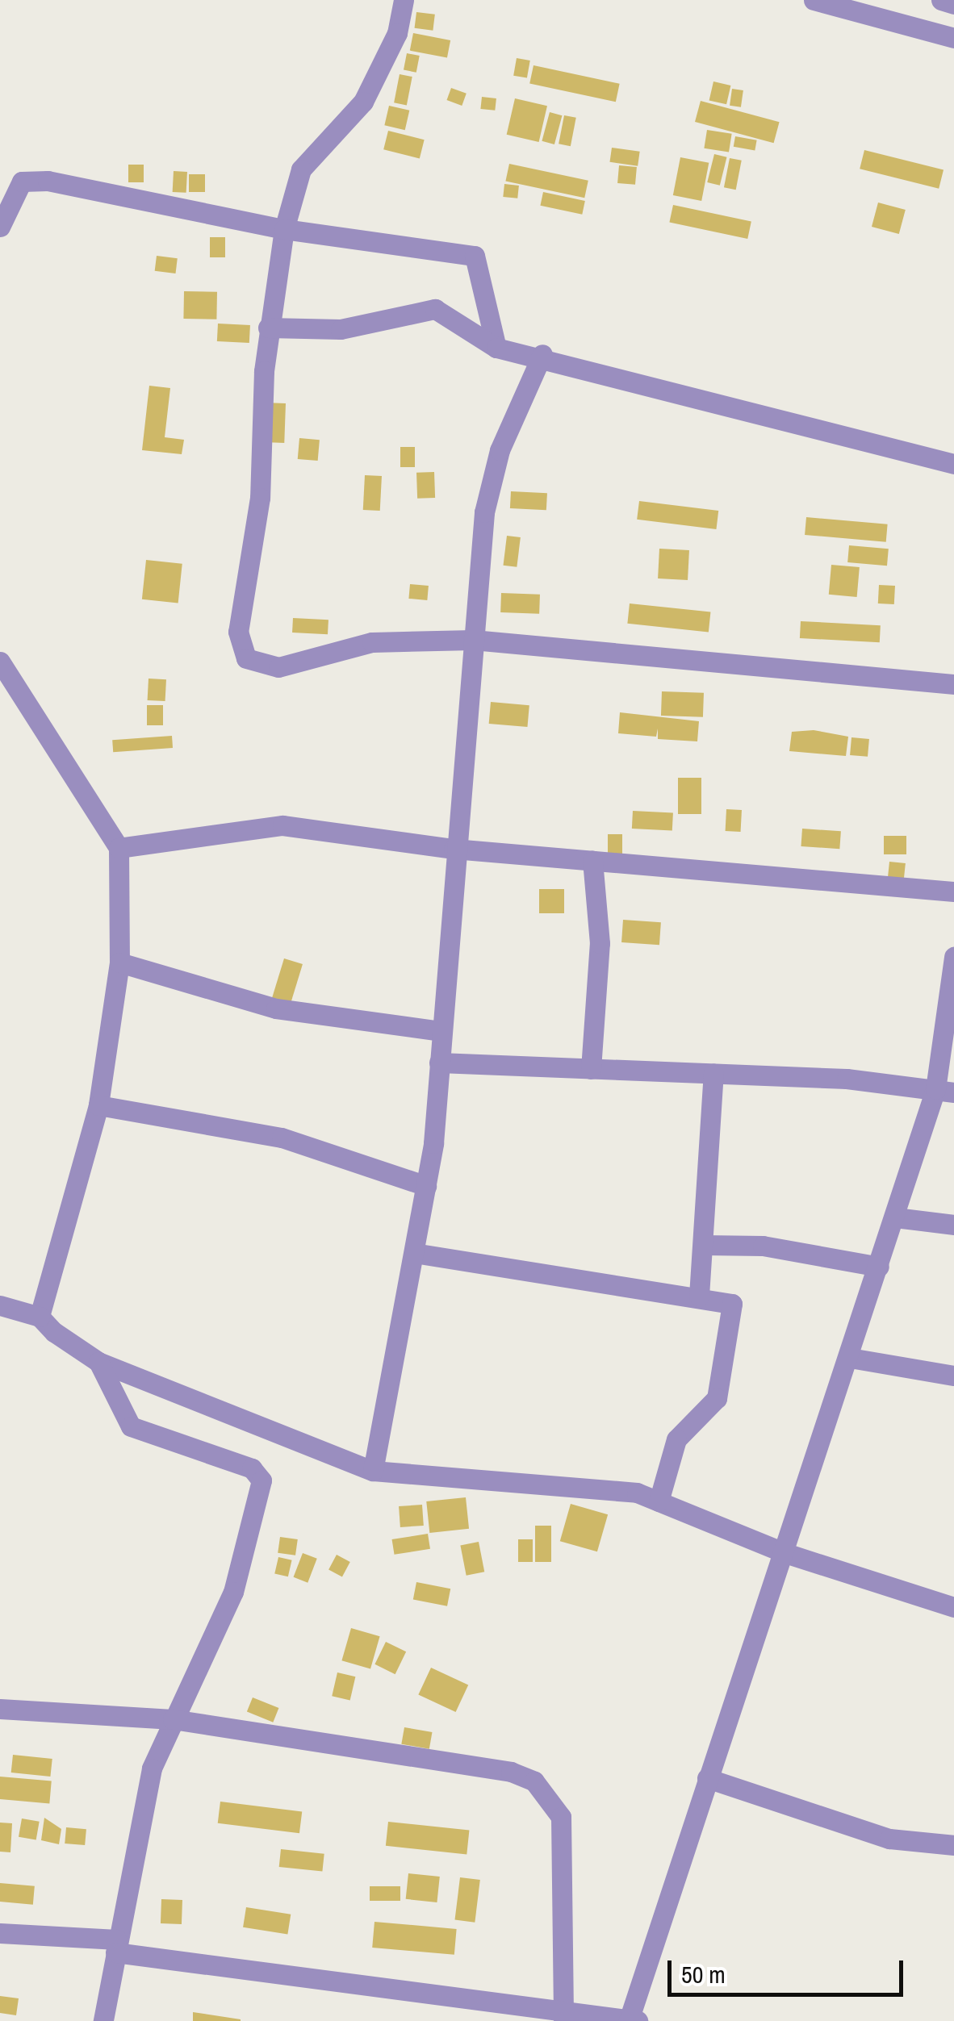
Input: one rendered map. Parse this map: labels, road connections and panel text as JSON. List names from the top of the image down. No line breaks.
{"scale_bar":"50 m"}
